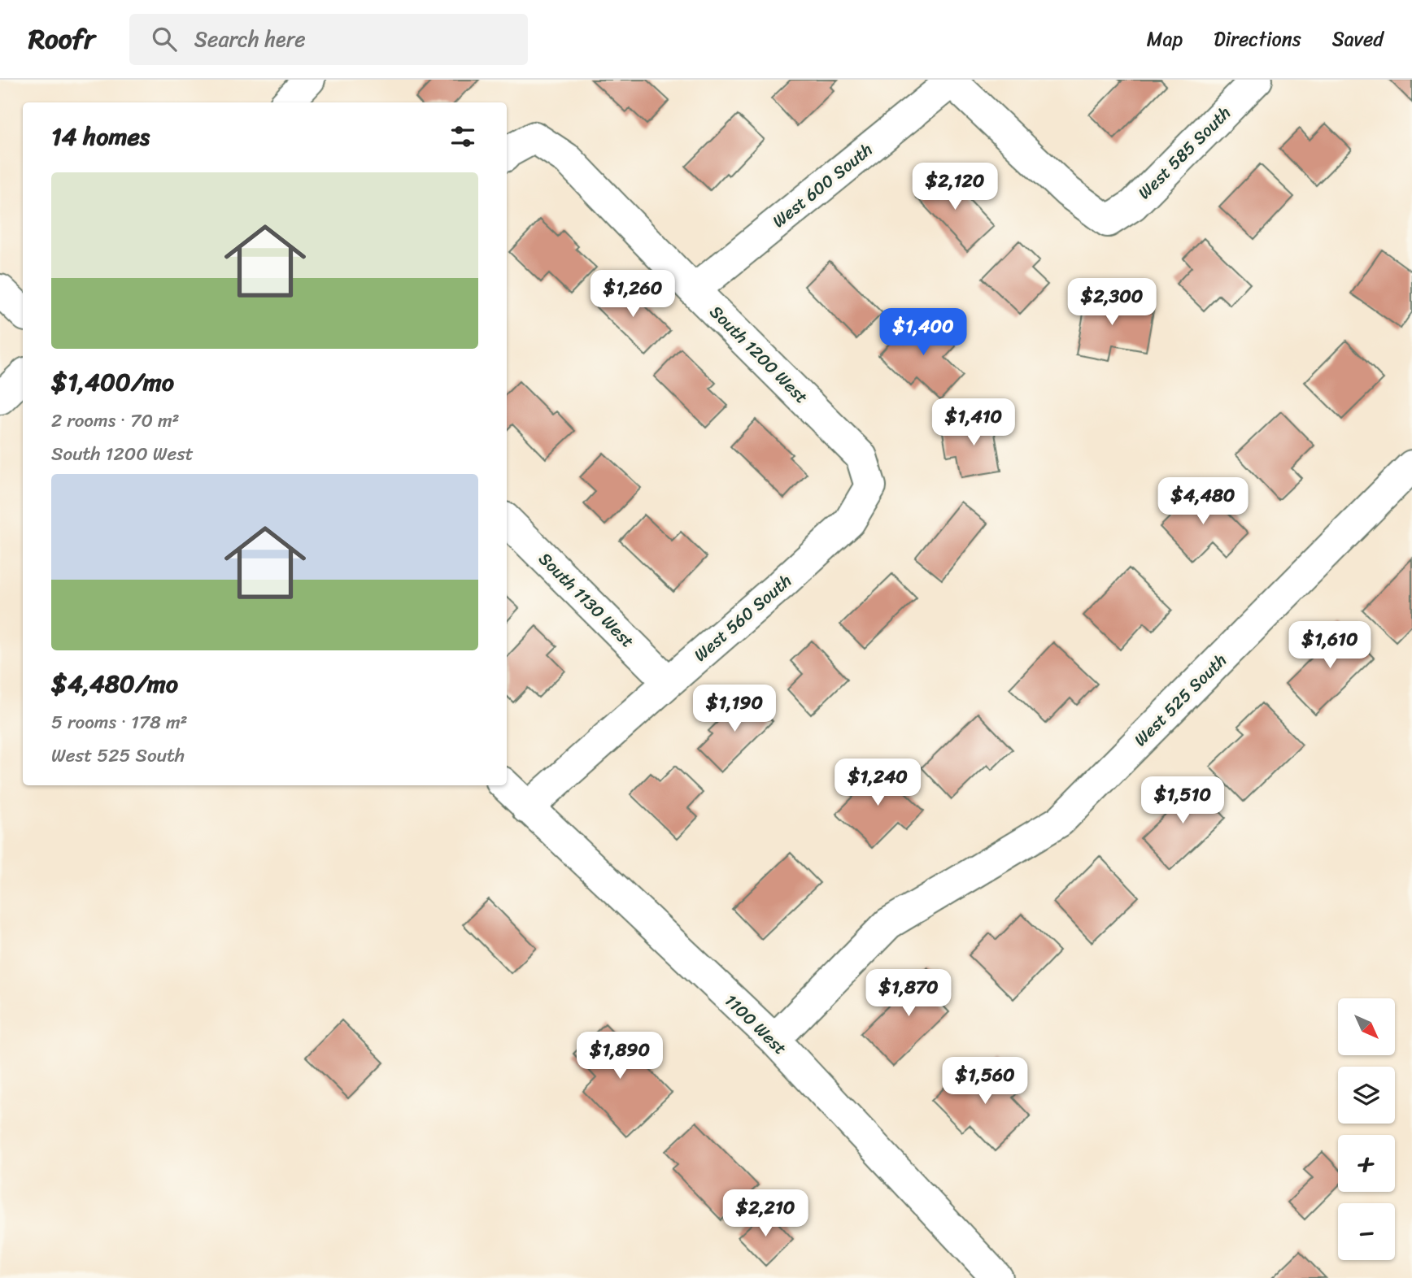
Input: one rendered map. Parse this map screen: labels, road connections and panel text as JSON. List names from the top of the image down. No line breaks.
{"streets":{"street":["West 585 South","West 600 South","South 1200 West","South 1130 West","West 560 South","West 525 South","1100 West"]},"crossings":[["West 585 South","West 600 South"],["West 600 South","South 1200 West"],["South 1200 West","West 560 South"],["South 1130 West","West 560 South"],["West 560 South","1100 West"],["West 525 South","1100 West"]],"north":"bottom right","page":{"header":"Roofr","search":"Search here","nav":["Map","Directions","Saved"],"heading":"14 homes","price":["$2,120","$1,260","$2,300","$1,400","$1,410","$4,480","$1,610","$1,190","$1,240","$1,510","$1,870","$1,890","$1,560","$2,210"],"list":[{"name":"$1,400/mo","note":"2 rooms · 70 m² · South 1200 West"},{"name":"$4,480/mo","note":"5 rooms · 178 m² · West 525 South"}],"map_buttons":["+","−"]}}
